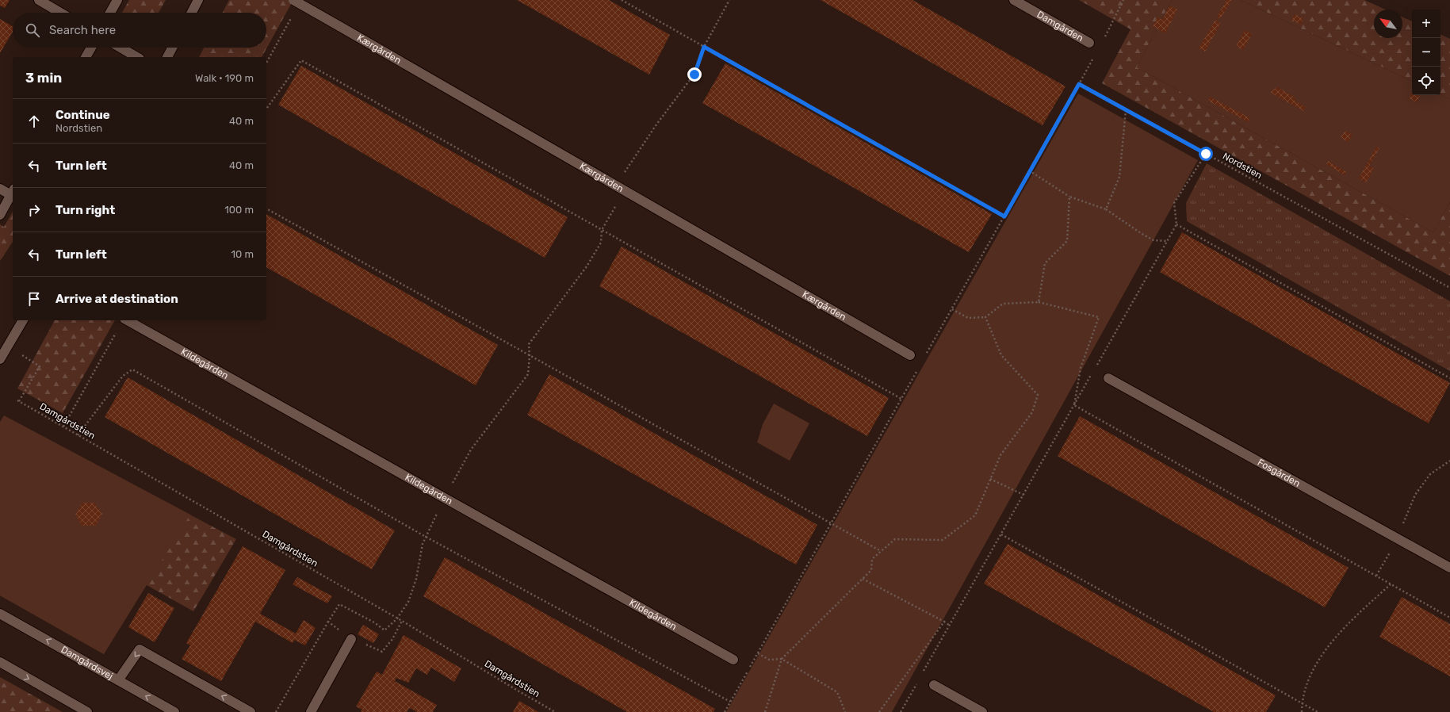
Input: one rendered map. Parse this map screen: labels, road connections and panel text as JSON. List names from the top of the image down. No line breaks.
{"streets":{"street":["Damgården","Kærgården","Kildegården","Fosgården","Damgårdsvej"],"path":["Nordstien","Damgårdstien"]},"north":"top left","page":{"map_buttons":["+","−"],"search":"Search here","heading":["3 min","Walk · 190 m"],"list":[["Continue","Nordstien","40 m"],["Turn left","40 m"],["Turn right","100 m"],["Turn left","10 m"],"Arrive at destination"]}}
